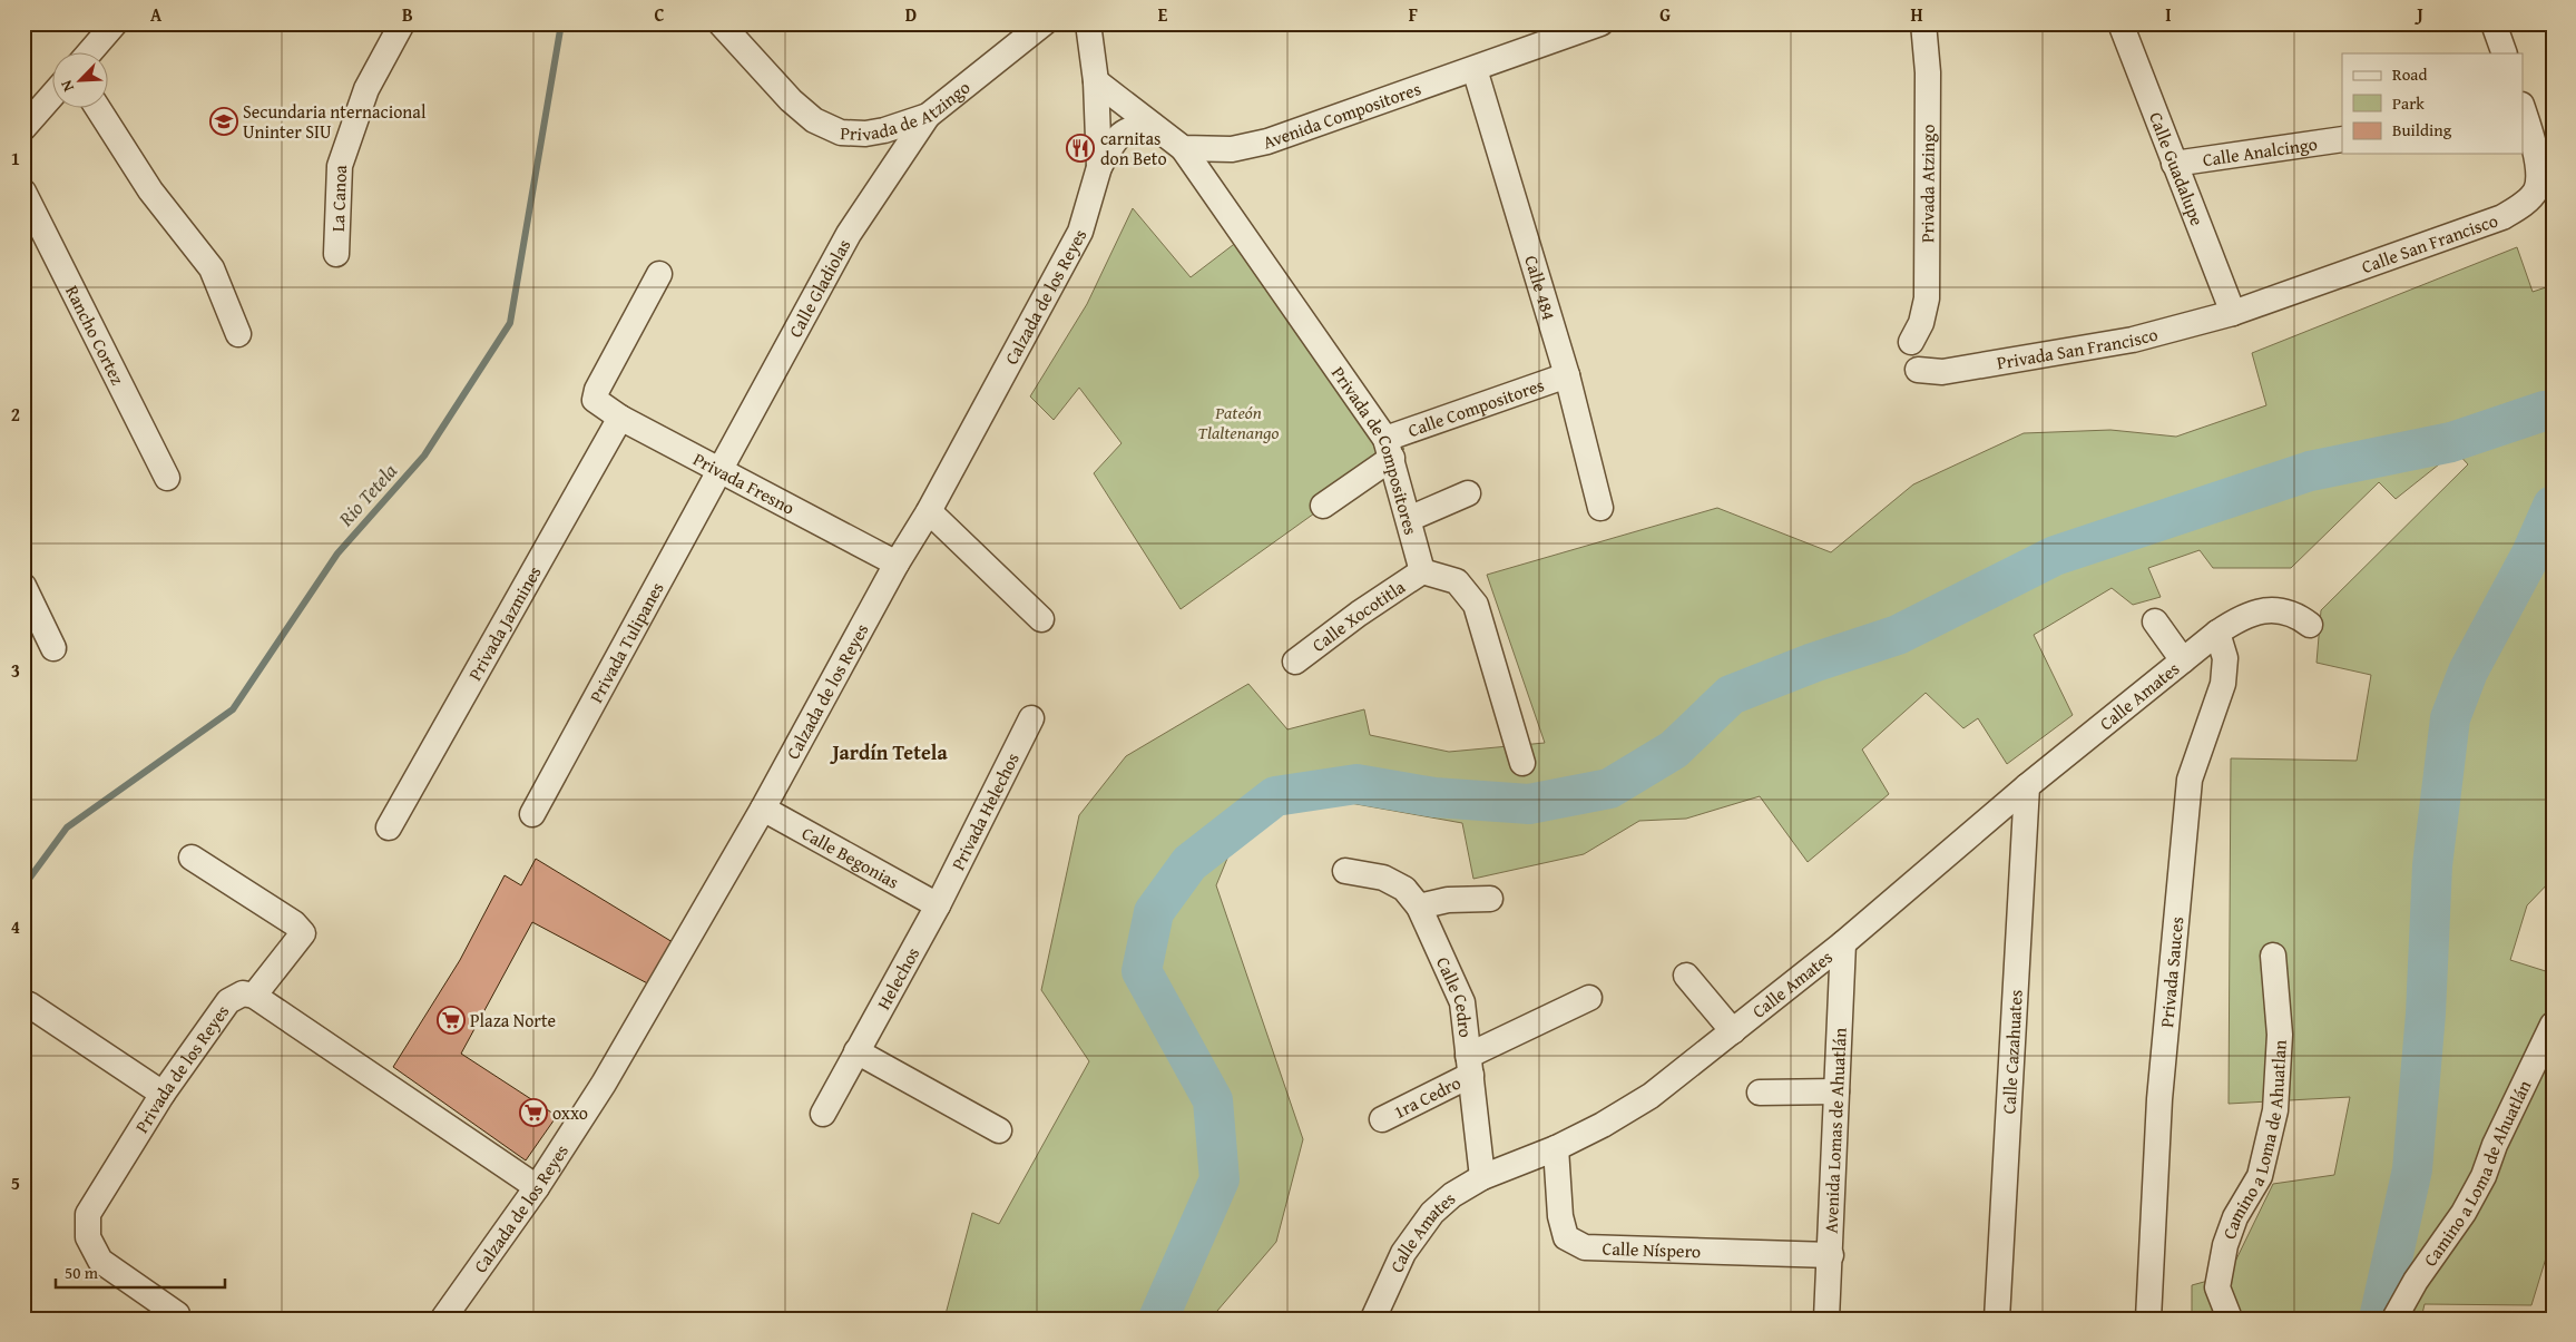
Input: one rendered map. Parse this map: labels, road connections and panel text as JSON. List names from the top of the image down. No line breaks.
{"streets":{"street":["Privada de Atzingo","Avenida Compositores","Calle Analcingo","Calle Guadalupe","Privada Atzingo","La Canoa","Calle San Francisco","Calle 484","Calle Gladiolas","Calzada de los Reyes","Rancho Cortez","Privada San Francisco","Calle Compositores","Privada de Compositores","Privada Fresno","Calle Xocotitla","Privada Jazmines","Privada Tulipanes","Calle Amates","Privada Helechos","Calle Begonias","Privada Sauces","Helechos","Calle Cedro","Calle Cazahuates","Privada de los Reyes","1ra Cedro","Avenida Lomas de Ahuatlán","Camino a Loma de Ahuatlan","Camino a Loma de Ahuatlán","Calle Níspero"]},"crossings":[["Privada de Atzingo","Calle Gladiolas"],["Avenida Compositores","Calle 484"],["Avenida Compositores","Privada de Compositores"],["Calle Analcingo","Calle Guadalupe"],["Calle Guadalupe","Calle San Francisco"],["Calle Guadalupe","Privada San Francisco"],["Calle San Francisco","Privada San Francisco"],["Calle 484","Calle Compositores"],["Calle Gladiolas","Privada Fresno"],["Calle Gladiolas","Privada Tulipanes"],["Calzada de los Reyes","Privada Fresno"],["Calzada de los Reyes","Calle Begonias"],["Calzada de los Reyes","Privada de los Reyes"],["Calle Compositores","Privada de Compositores"],["Privada de Compositores","Calle Xocotitla"],["Privada Fresno","Privada Jazmines"],["Privada Fresno","Privada Tulipanes"],["Calle Amates","Privada Sauces"],["Calle Amates","Calle Cedro"],["Calle Amates","Calle Cazahuates"],["Calle Amates","Avenida Lomas de Ahuatlán"],["Calle Amates","Calle Níspero"],["Privada Helechos","Calle Begonias"],["Privada Helechos","Helechos"],["Calle Begonias","Helechos"],["Calle Cedro","1ra Cedro"],["Avenida Lomas de Ahuatlán","Calle Níspero"]],"districts":["Jardín Tetela"],"water":["Rio Tetela"],"parks":["Pateón Tlaltenango"],"places":{"school or university":["Secundaria nternacional Uninter SIU"],"restaurant":["carnitas don Beto"],"supermarket":["Plaza Norte","oxxo"]},"legend":["Road","Park","Building"],"scale_bar":"50 m","north":"bottom left","grid":{"columns":["A","B","C","D","E","F","G","H","I","J"],"rows":["1","2","3","4","5"]}}
